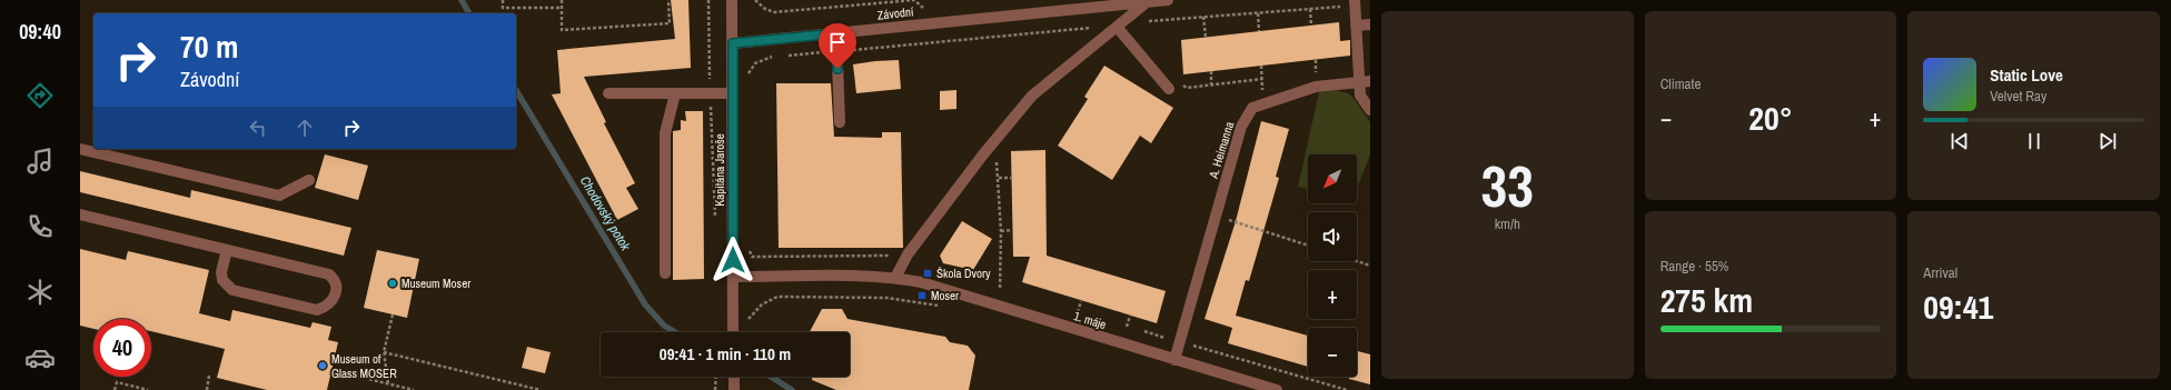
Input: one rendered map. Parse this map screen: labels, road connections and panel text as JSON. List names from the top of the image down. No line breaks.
{"streets":{"street":["Závodní","A. Heimanna","Kapitána Jaroše","1. máje"]},"crossings":[["Závodní","Kapitána Jaroše"],["A. Heimanna","1. máje"],["Kapitána Jaroše","1. máje"]],"water":["Chodovský potok"],"places":{"transit":["Škola Dvory","Moser"],"other":["Museum Moser","Museum of Glass MOSER"]},"north":"bottom left","page":{"tabs":"09:40","tile":[["33","km/h"],"Climate",["Range · 55%","275 km"],["Arrival","09:41"]],"turn":["70 m","Závodní"],"song":["Static Love","Velvet Ray"],"heat":["−","20°","+"],"map_buttons":["+","−"],"limit":"40","trip":"09:41 · 1 min · 110 m"}}
